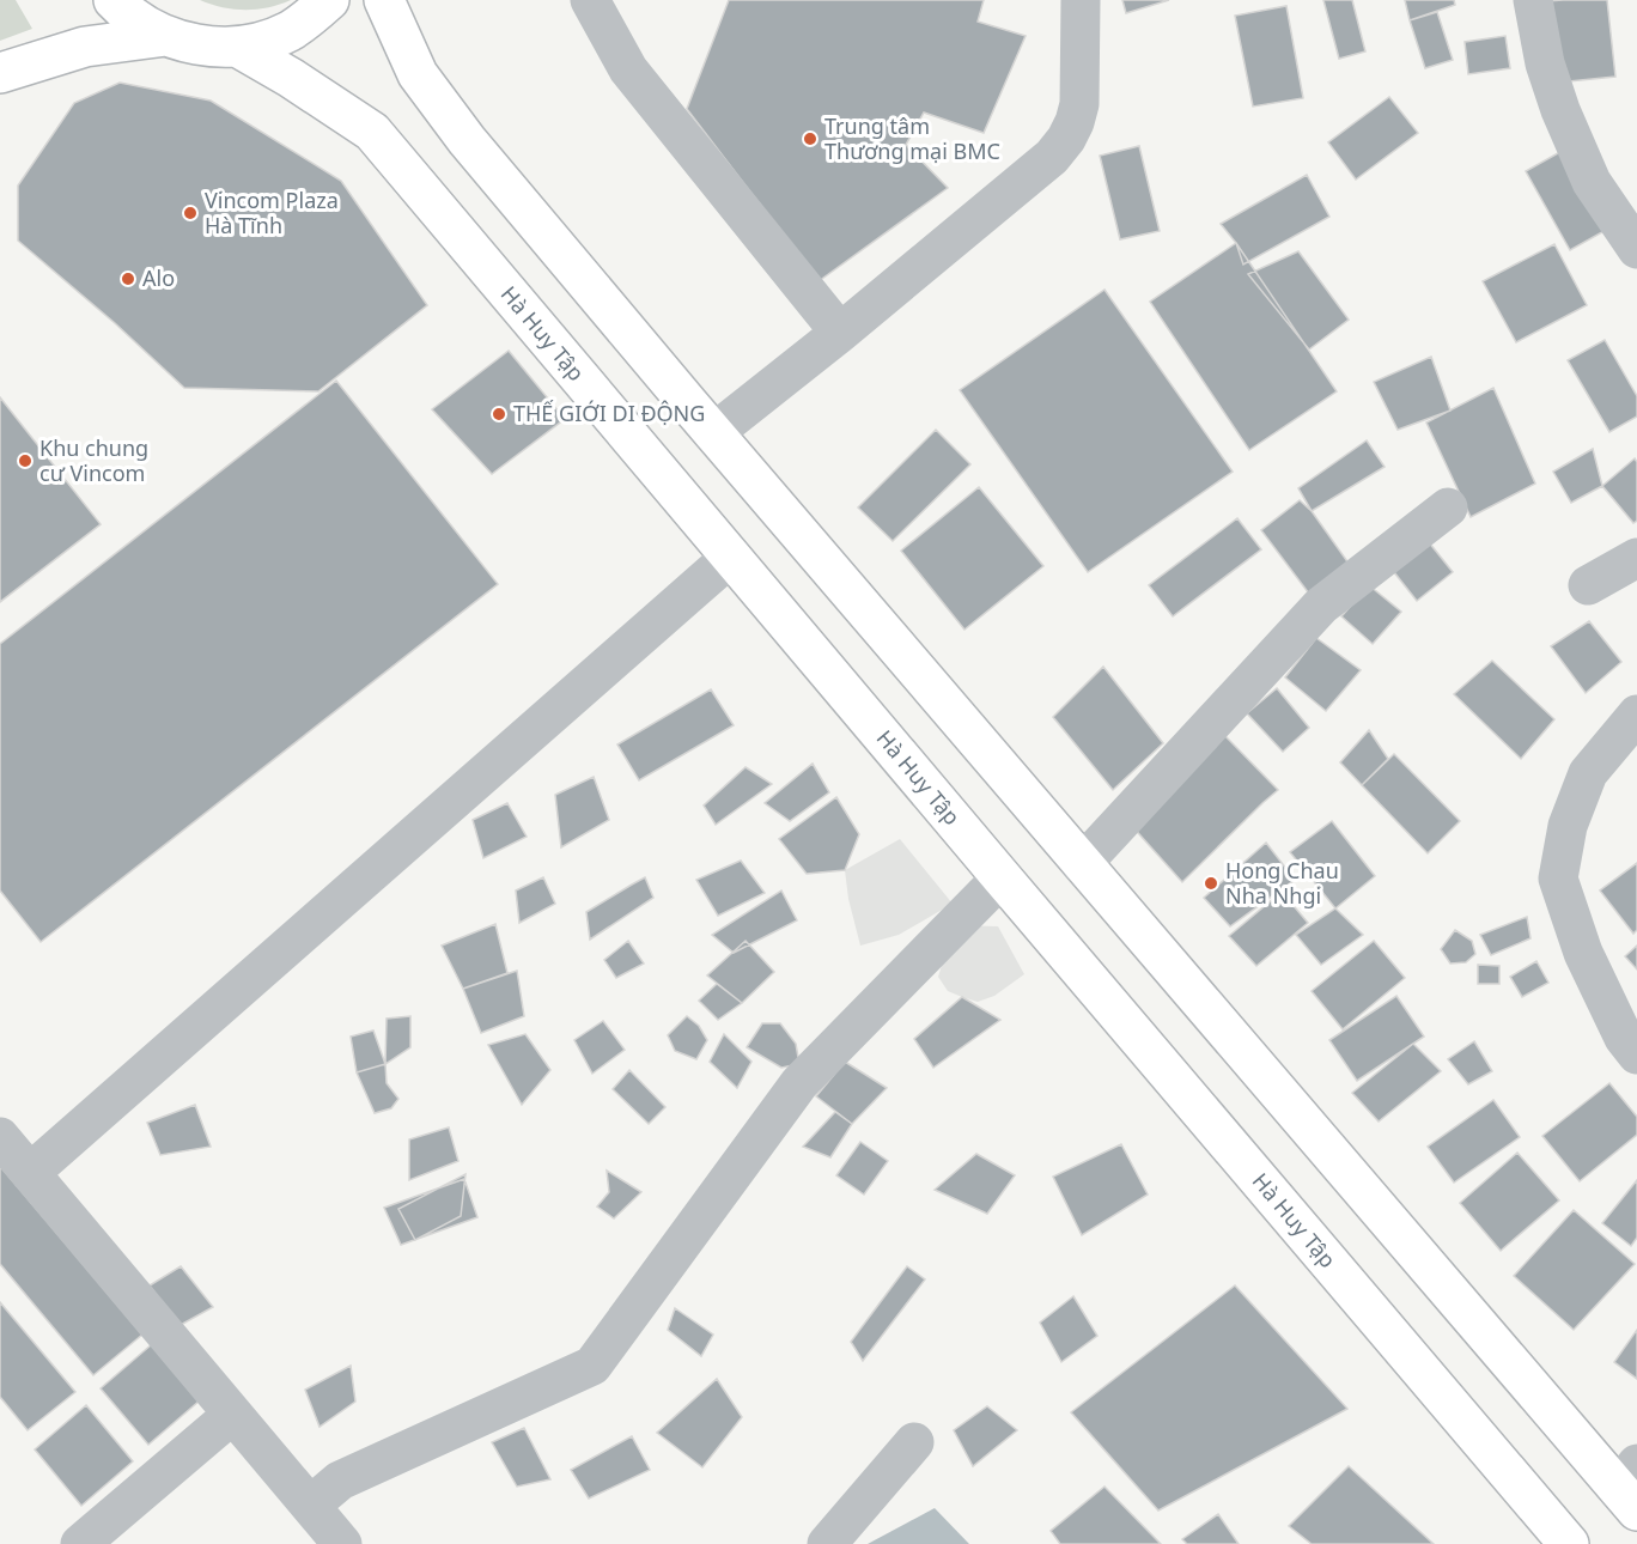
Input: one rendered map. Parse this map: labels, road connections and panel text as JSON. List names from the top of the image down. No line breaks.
{"streets":{"main road":["Hà Huy Tập"]},"places":["Trung tâm Thương mại BMC","Vincom Plaza Hà Tĩnh","Alo","THẾ GIỚI DI ĐỘNG","Khu chung cư Vincom","Hong Chau Nha Nhgi"]}
